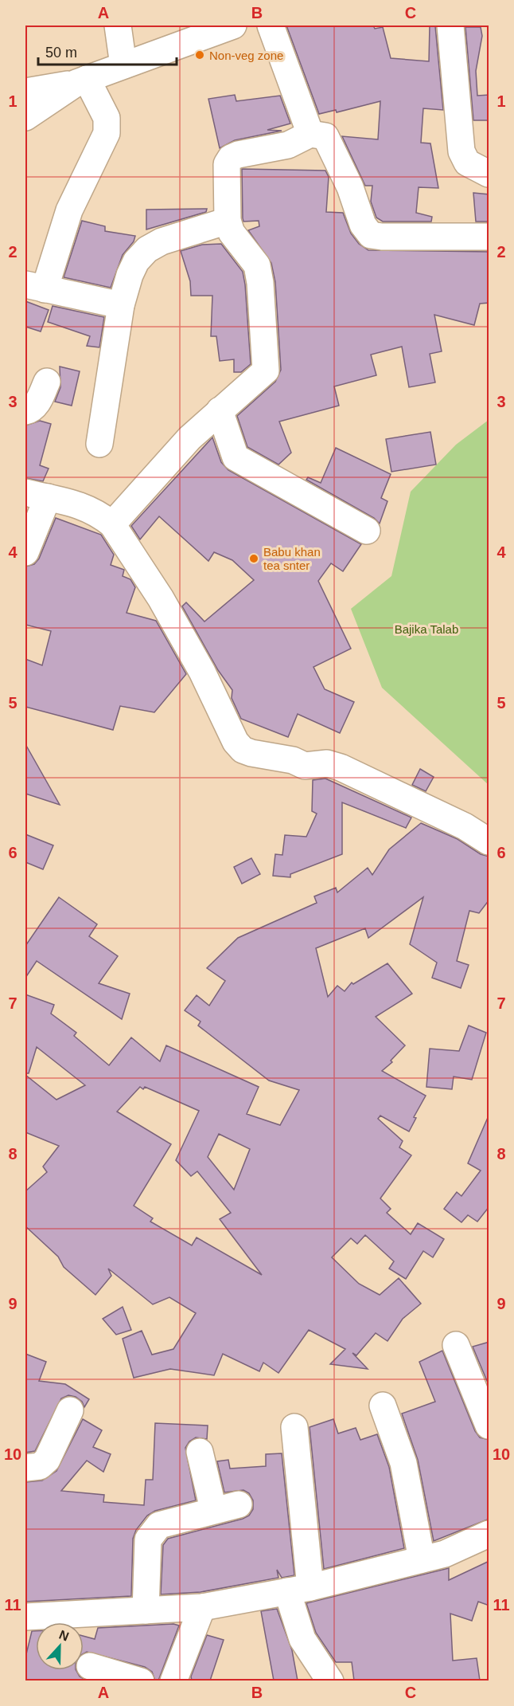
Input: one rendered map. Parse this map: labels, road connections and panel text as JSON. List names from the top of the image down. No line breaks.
{"parks":["Bajika Talab"],"places":["Non-veg zone","Babu khan tea snter"],"scale_bar":"50 m","north":"top","grid":{"columns":["A","B","C"],"rows":["1","2","3","4","5","6","7","8","9","10","11"]}}
